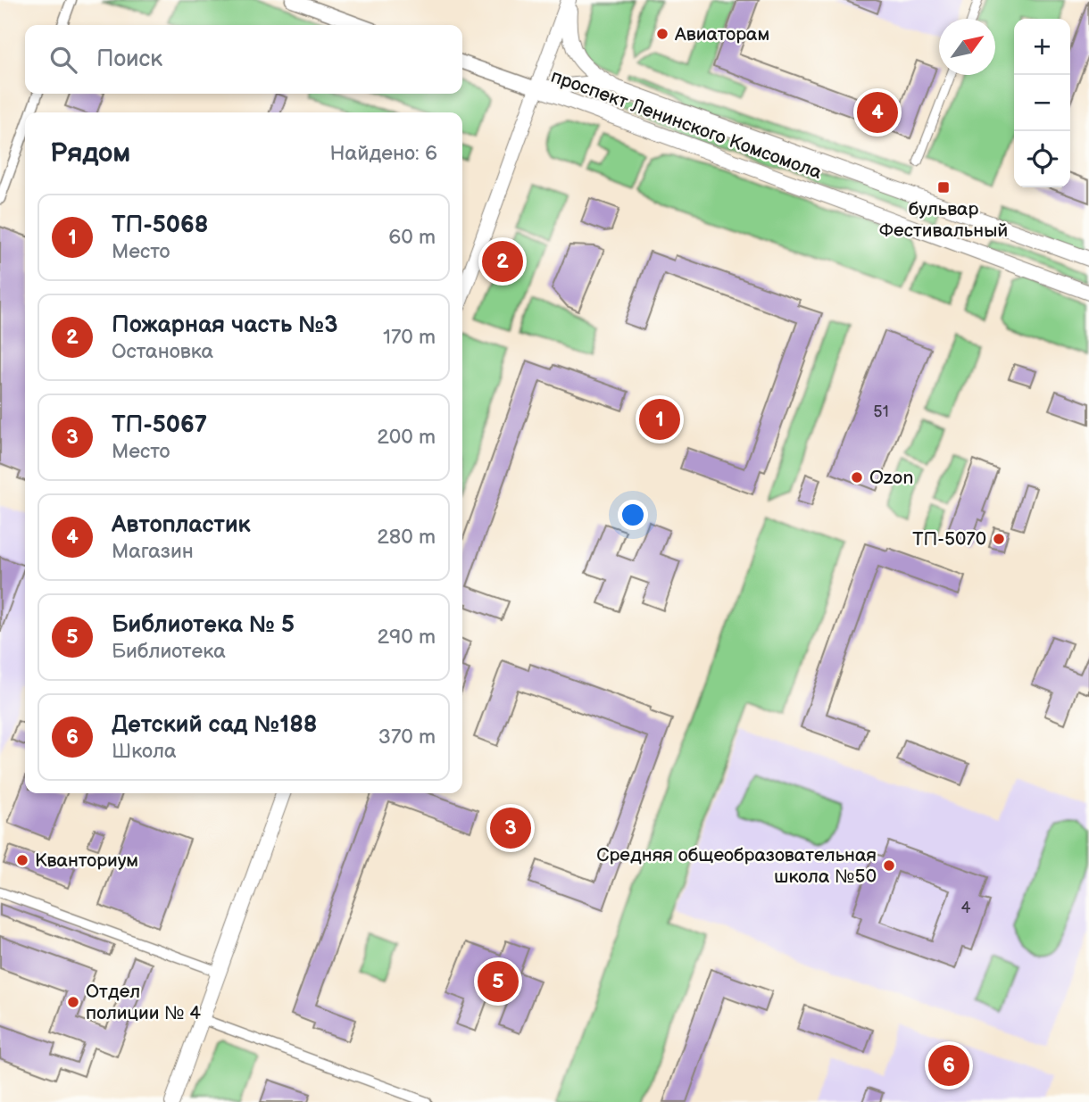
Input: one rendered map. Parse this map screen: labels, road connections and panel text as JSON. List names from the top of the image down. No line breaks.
{"streets":{"main road":["проспект Ленинского Комсомола"]},"places":{"other":["Авиаторам","Ozon","ТП-5070","Кванториум","Средняя общеобразовательная школа №50","Отдел полиции № 4"],"transit":["бульвар Фестивальный"]},"house_numbers":["51","4"],"north":"top right","page":{"map_buttons":["+","−"],"search":"Поиск","pins":["4","2","1","3","5","6"],"heading":["Рядом","Найдено: 6"],"list":[{"mark":"1","name":"ТП-5068","note":"Место","value":"60 m"},{"mark":"2","name":"Пожарная часть №3","note":"Остановка","value":"170 m"},{"mark":"3","name":"ТП-5067","note":"Место","value":"200 m"},{"mark":"4","name":"Автопластик","note":"Магазин","value":"280 m"},{"mark":"5","name":"Библиотека № 5","note":"Библиотека","value":"290 m"},{"mark":"6","name":"Детский сад №188","note":"Школа","value":"370 m"}]}}
